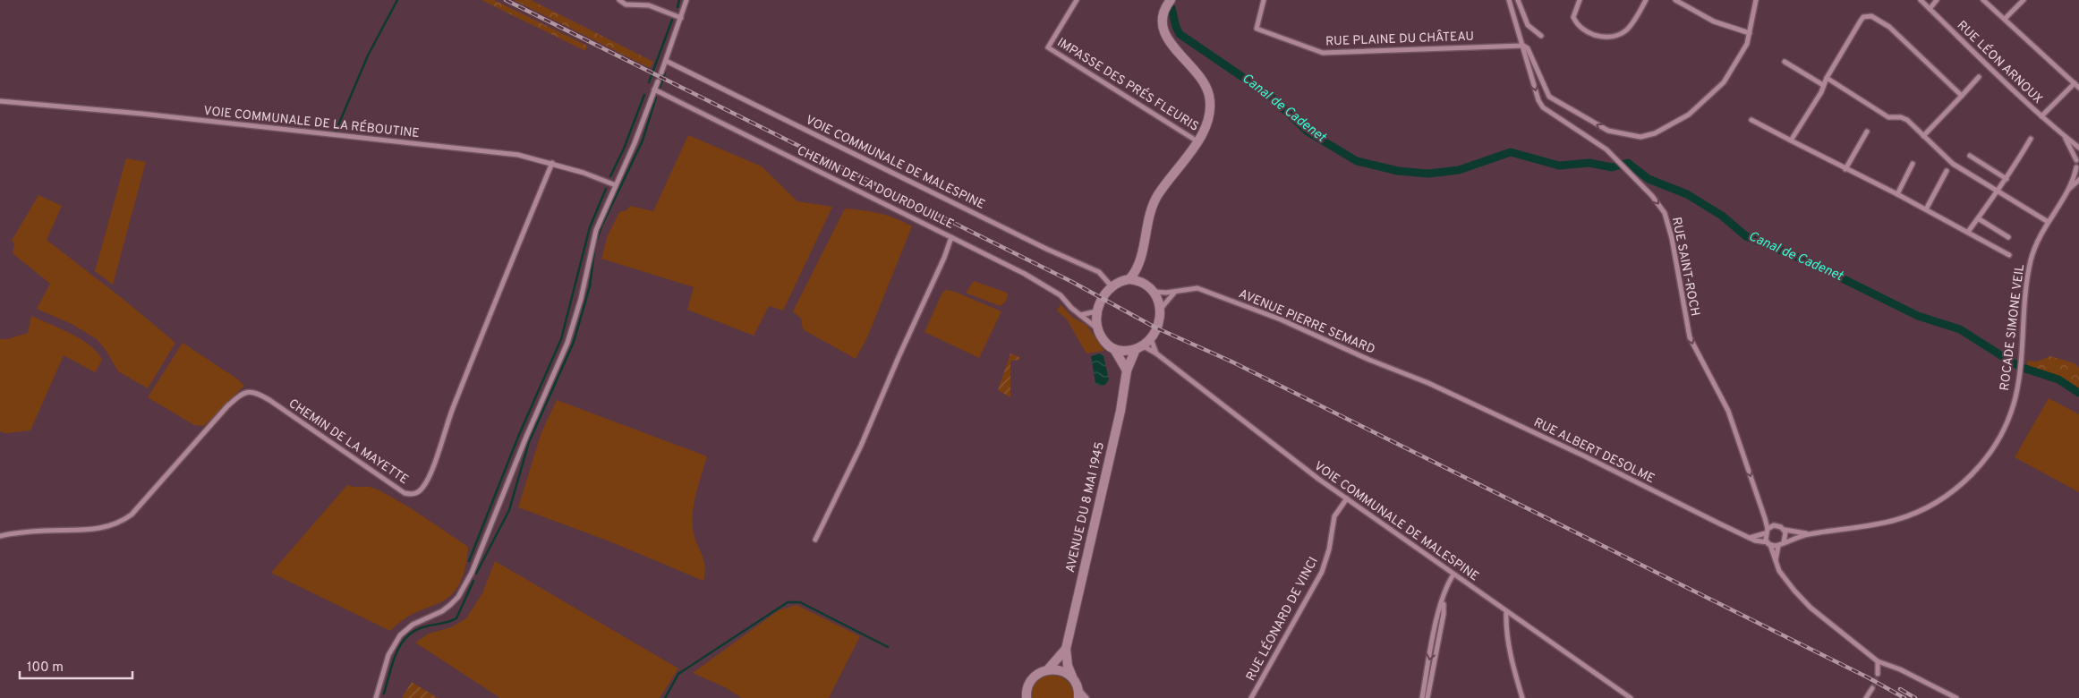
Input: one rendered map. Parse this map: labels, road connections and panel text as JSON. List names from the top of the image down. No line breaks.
{"streets":{"main road":["AVENUE DU 8 MAI 1945"],"street":["RUE PLAINE DU CHÂTEAU","RUE LÉON ARNOUX","IMPASSE DES PRÉS FLEURIS","VOIE COMMUNALE DE LA RÉBOUTINE","VOIE COMMUNALE DE MALESPINE","CHEMIN DE LA DOURDOUILLE","RUE SAINT-ROCH","AVENUE PIERRE SEMARD","ROCADE SIMONE VEIL","CHEMIN DE LA MAYETTE","RUE ALBERT DESOLME","RUE LÉONARD DE VINCI"]},"crossings":[["RUE PLAINE DU CHÂTEAU","RUE SAINT-ROCH"],["RUE LÉON ARNOUX","ROCADE SIMONE VEIL"],["VOIE COMMUNALE DE LA RÉBOUTINE","CHEMIN DE LA MAYETTE"],["VOIE COMMUNALE DE MALESPINE","CHEMIN DE LA DOURDOUILLE"],["VOIE COMMUNALE DE MALESPINE","AVENUE PIERRE SEMARD"],["VOIE COMMUNALE DE MALESPINE","AVENUE DU 8 MAI 1945"],["VOIE COMMUNALE DE MALESPINE","RUE LÉONARD DE VINCI"],["CHEMIN DE LA DOURDOUILLE","AVENUE PIERRE SEMARD"],["CHEMIN DE LA DOURDOUILLE","AVENUE DU 8 MAI 1945"],["RUE SAINT-ROCH","ROCADE SIMONE VEIL"],["RUE SAINT-ROCH","RUE ALBERT DESOLME"],["AVENUE PIERRE SEMARD","RUE ALBERT DESOLME"],["AVENUE PIERRE SEMARD","AVENUE DU 8 MAI 1945"],["ROCADE SIMONE VEIL","RUE ALBERT DESOLME"]],"one_way":["RUE SAINT-ROCH"],"water":["Canal de Cadenet"],"scale_bar":"100 m"}
